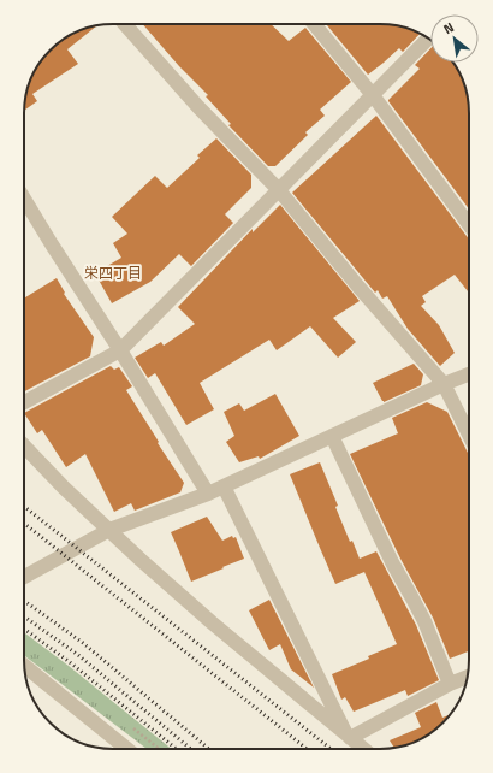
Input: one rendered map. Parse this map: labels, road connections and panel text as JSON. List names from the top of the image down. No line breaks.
{"districts":["栄四丁目"],"north":"top left"}
